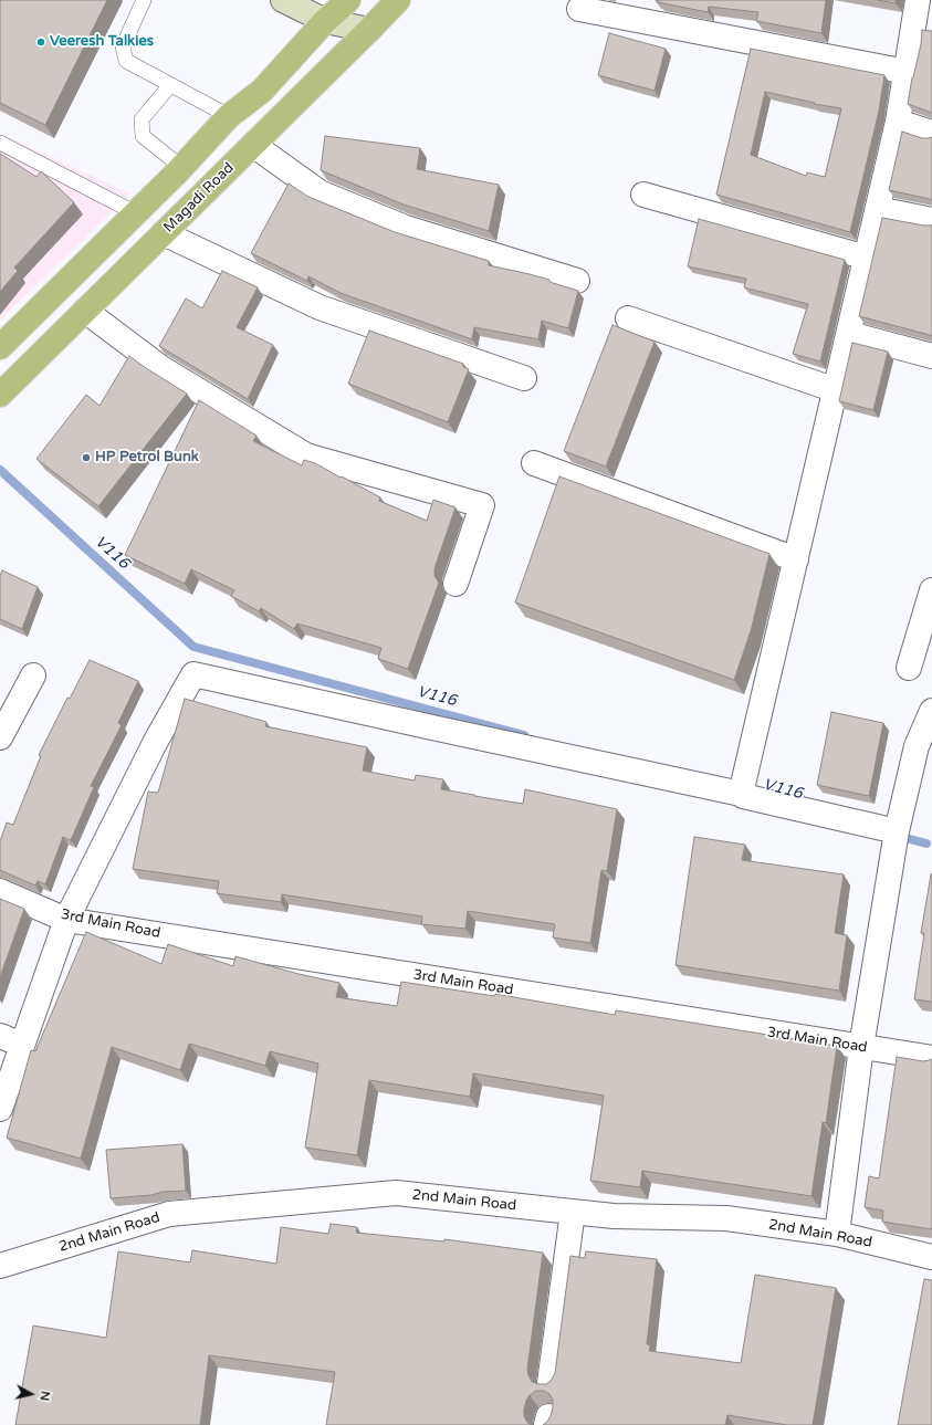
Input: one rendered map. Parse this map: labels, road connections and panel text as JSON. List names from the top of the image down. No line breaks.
{"streets":{"main road":["Magadi Road"],"street":["3rd Main Road","2nd Main Road"]},"water":["V116"],"places":["Veeresh Talkies","HP Petrol Bunk"],"north":"right"}
